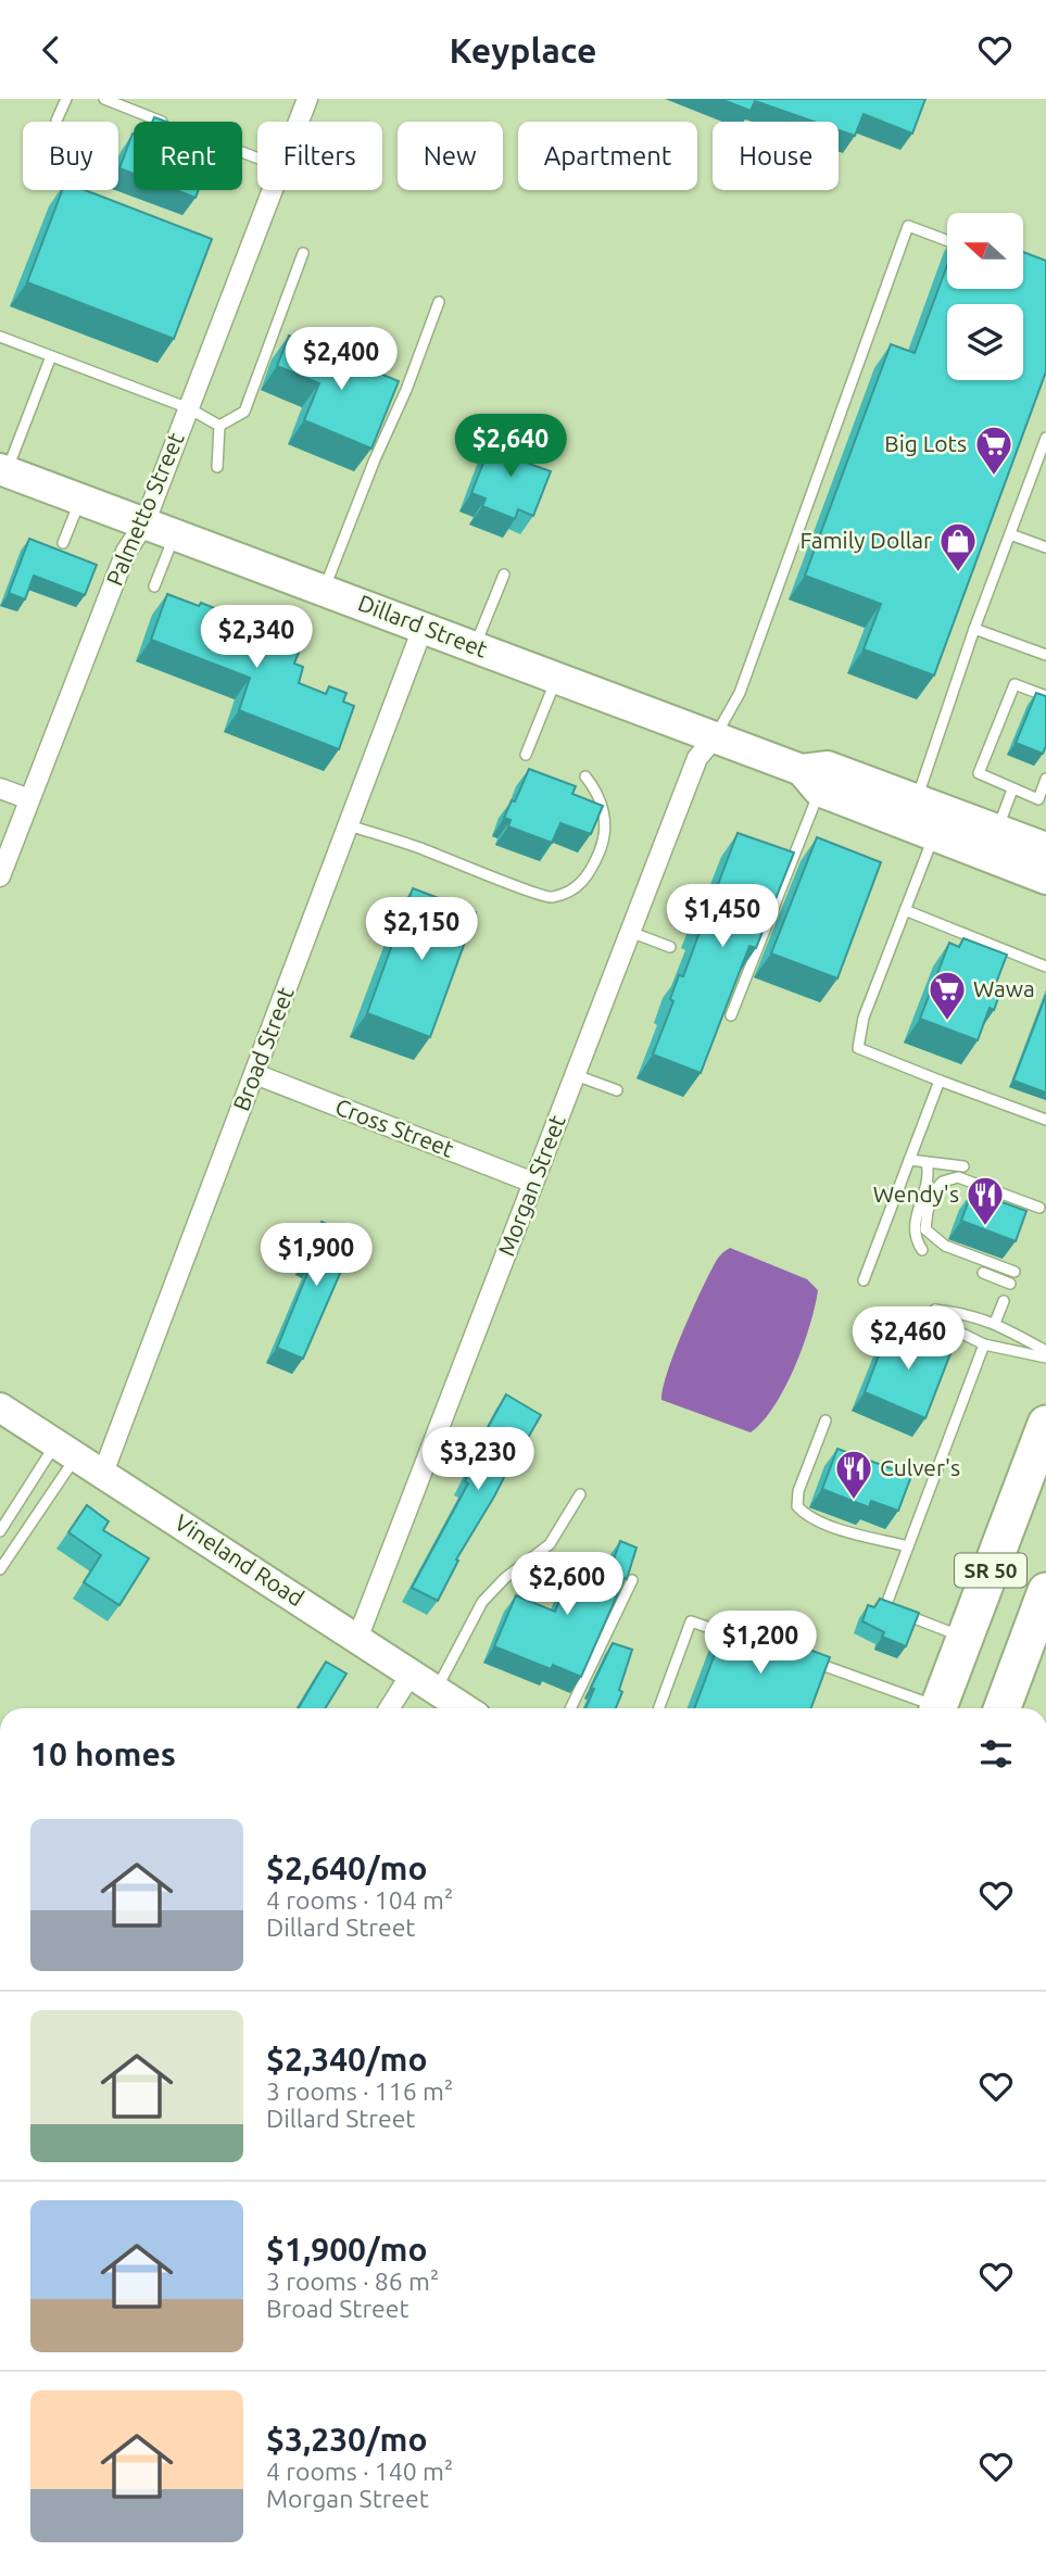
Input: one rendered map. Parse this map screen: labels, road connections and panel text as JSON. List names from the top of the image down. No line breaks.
{"streets":{"highway":["SR 50"],"main road":["Dillard Street","Vineland Road"],"street":["Palmetto Street","Broad Street","Cross Street","Morgan Street"]},"crossings":[["Palmetto Street","Dillard Street"],["Dillard Street","Broad Street"],["Dillard Street","Morgan Street"],["Broad Street","Cross Street"],["Broad Street","Vineland Road"],["Cross Street","Morgan Street"],["Morgan Street","Vineland Road"]],"places":{"supermarket":["Big Lots","Wawa"],"shop":["Family Dollar"],"restaurant":["Wendy's","Culver's"]},"north":"left","page":{"header":"Keyplace","chip":["Buy","Rent","Filters","New","Apartment","House"],"price":["$2,400","$2,640","$2,340","$1,450","$2,150","$1,900","$2,460","$3,230","$2,600","$1,200"],"heading":"10 homes","list":[{"name":"$2,640/mo","note":"4 rooms · 104 m² · Dillard Street"},{"name":"$2,340/mo","note":"3 rooms · 116 m² · Dillard Street"},{"name":"$1,900/mo","note":"3 rooms · 86 m² · Broad Street"},{"name":"$3,230/mo","note":"4 rooms · 140 m² · Morgan Street"}]}}
